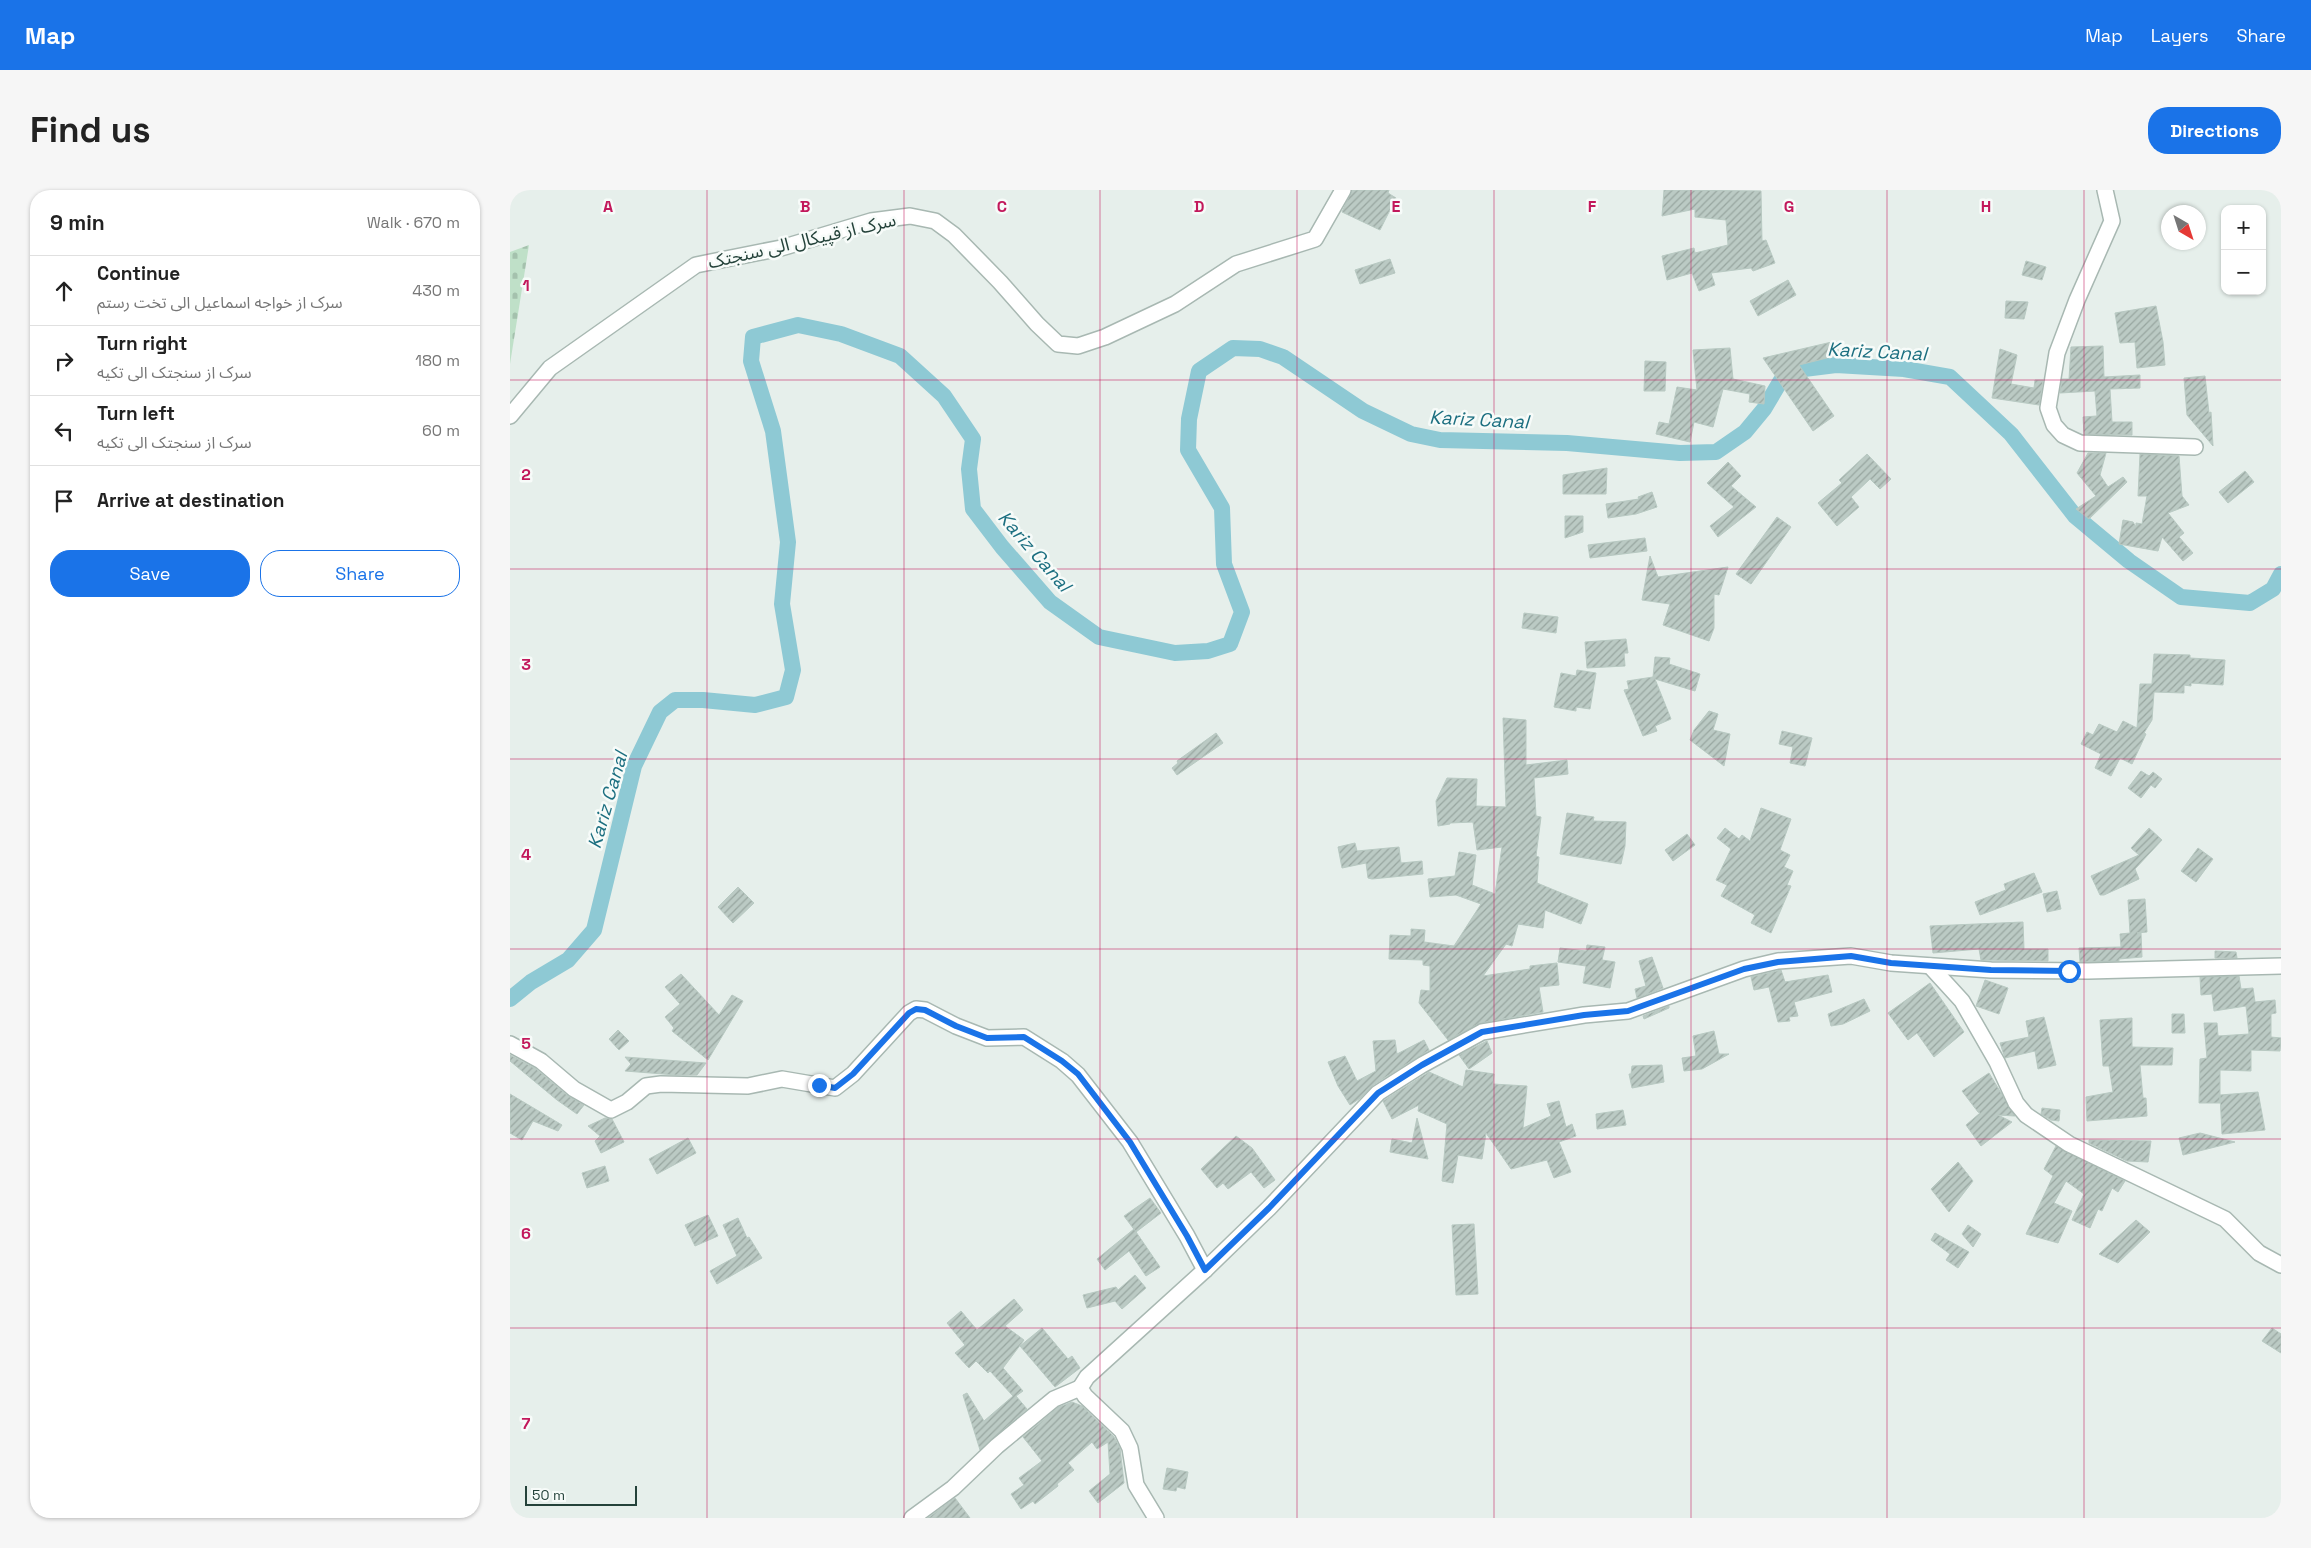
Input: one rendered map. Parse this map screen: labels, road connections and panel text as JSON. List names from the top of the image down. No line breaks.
{"streets":{"street":["سرک از قپیکال الی سنجتک"]},"water":["Kariz Canal"],"scale_bar":"50 m","north":"bottom right","page":{"header":"Map","nav":["Map","Layers","Share"],"buttons":["Directions",["Save","Share"]],"title":"Find us","heading":["9 min","Walk · 670 m"],"map_buttons":["+","−"],"list":[["Continue","سرک از خواجه اسماعیل الی تخت رستم","430 m"],["Turn right","سرک از سنجتک الی تکیه","180 m"],["Turn left","سرک از سنجتک الی تکیه","60 m"],"Arrive at destination"],"scale":"50 m"},"grid":{"columns":["A","B","C","D","E","F","G","H"],"rows":["1","2","3","4","5","6","7"]}}
